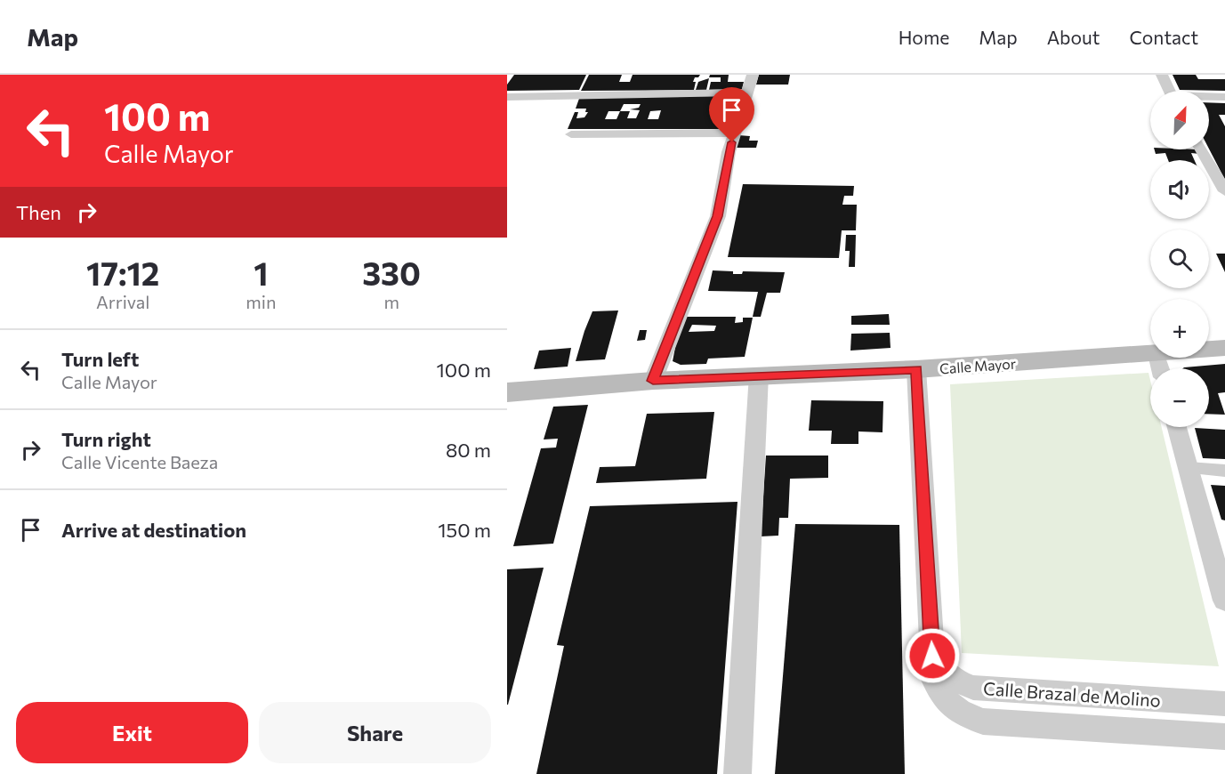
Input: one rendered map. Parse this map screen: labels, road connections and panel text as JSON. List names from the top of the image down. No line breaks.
{"streets":{"main road":["Calle Mayor"],"street":["Calle Brazal de Molino"]},"north":"top right","page":{"header":"Map","nav":["Home","Map","About","Contact"],"turn":["100 m","Calle Mayor"],"map_buttons":["+","−"],"then":"Then","eta":["17:12","Arrival","1","min","330","m"],"list":[{"name":"Turn left","note":"Calle Mayor","value":"100 m"},{"name":"Turn right","note":"Calle Vicente Baeza","value":"80 m"},{"name":"Arrive at destination","value":"150 m"}],"buttons":["Exit","Share"]}}
